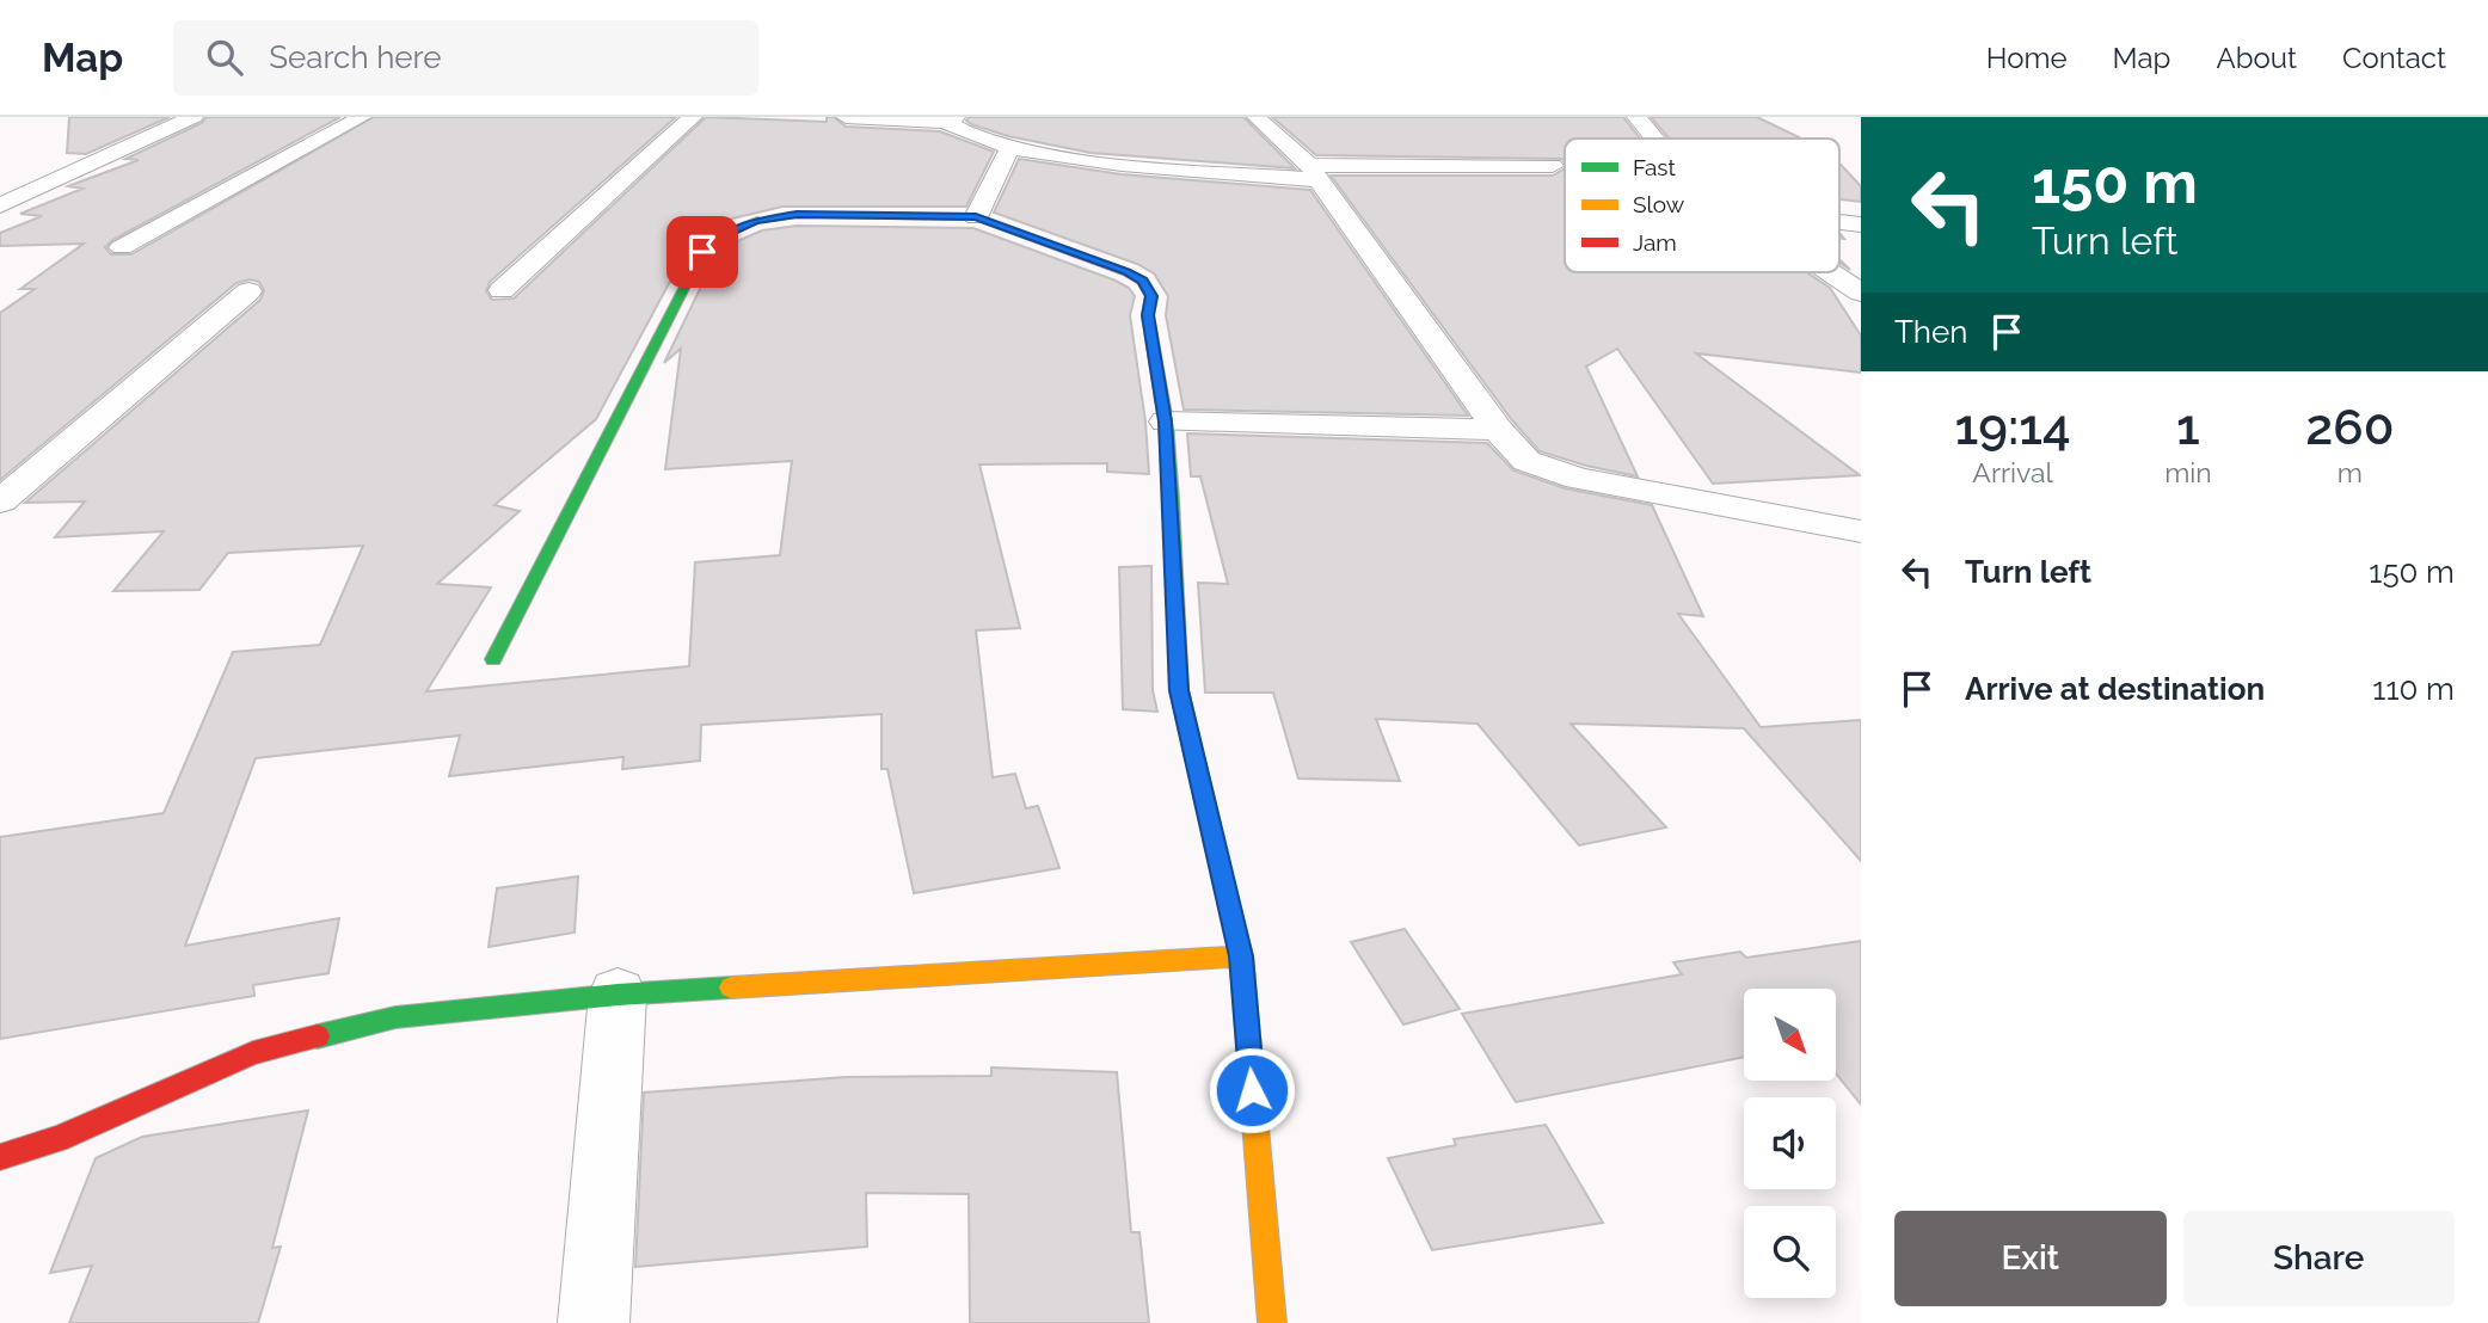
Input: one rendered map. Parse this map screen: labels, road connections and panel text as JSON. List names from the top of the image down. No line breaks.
{"legend":["Fast","Slow","Jam"],"north":"bottom right","page":{"header":"Map","search":"Search here","nav":["Home","Map","About","Contact"],"turn":["150 m","Turn left"],"then":"Then","eta":["19:14","Arrival","1","min","260","m"],"list":[{"name":"Turn left","value":"150 m"},{"name":"Arrive at destination","value":"110 m"}],"buttons":["Exit","Share"]}}
